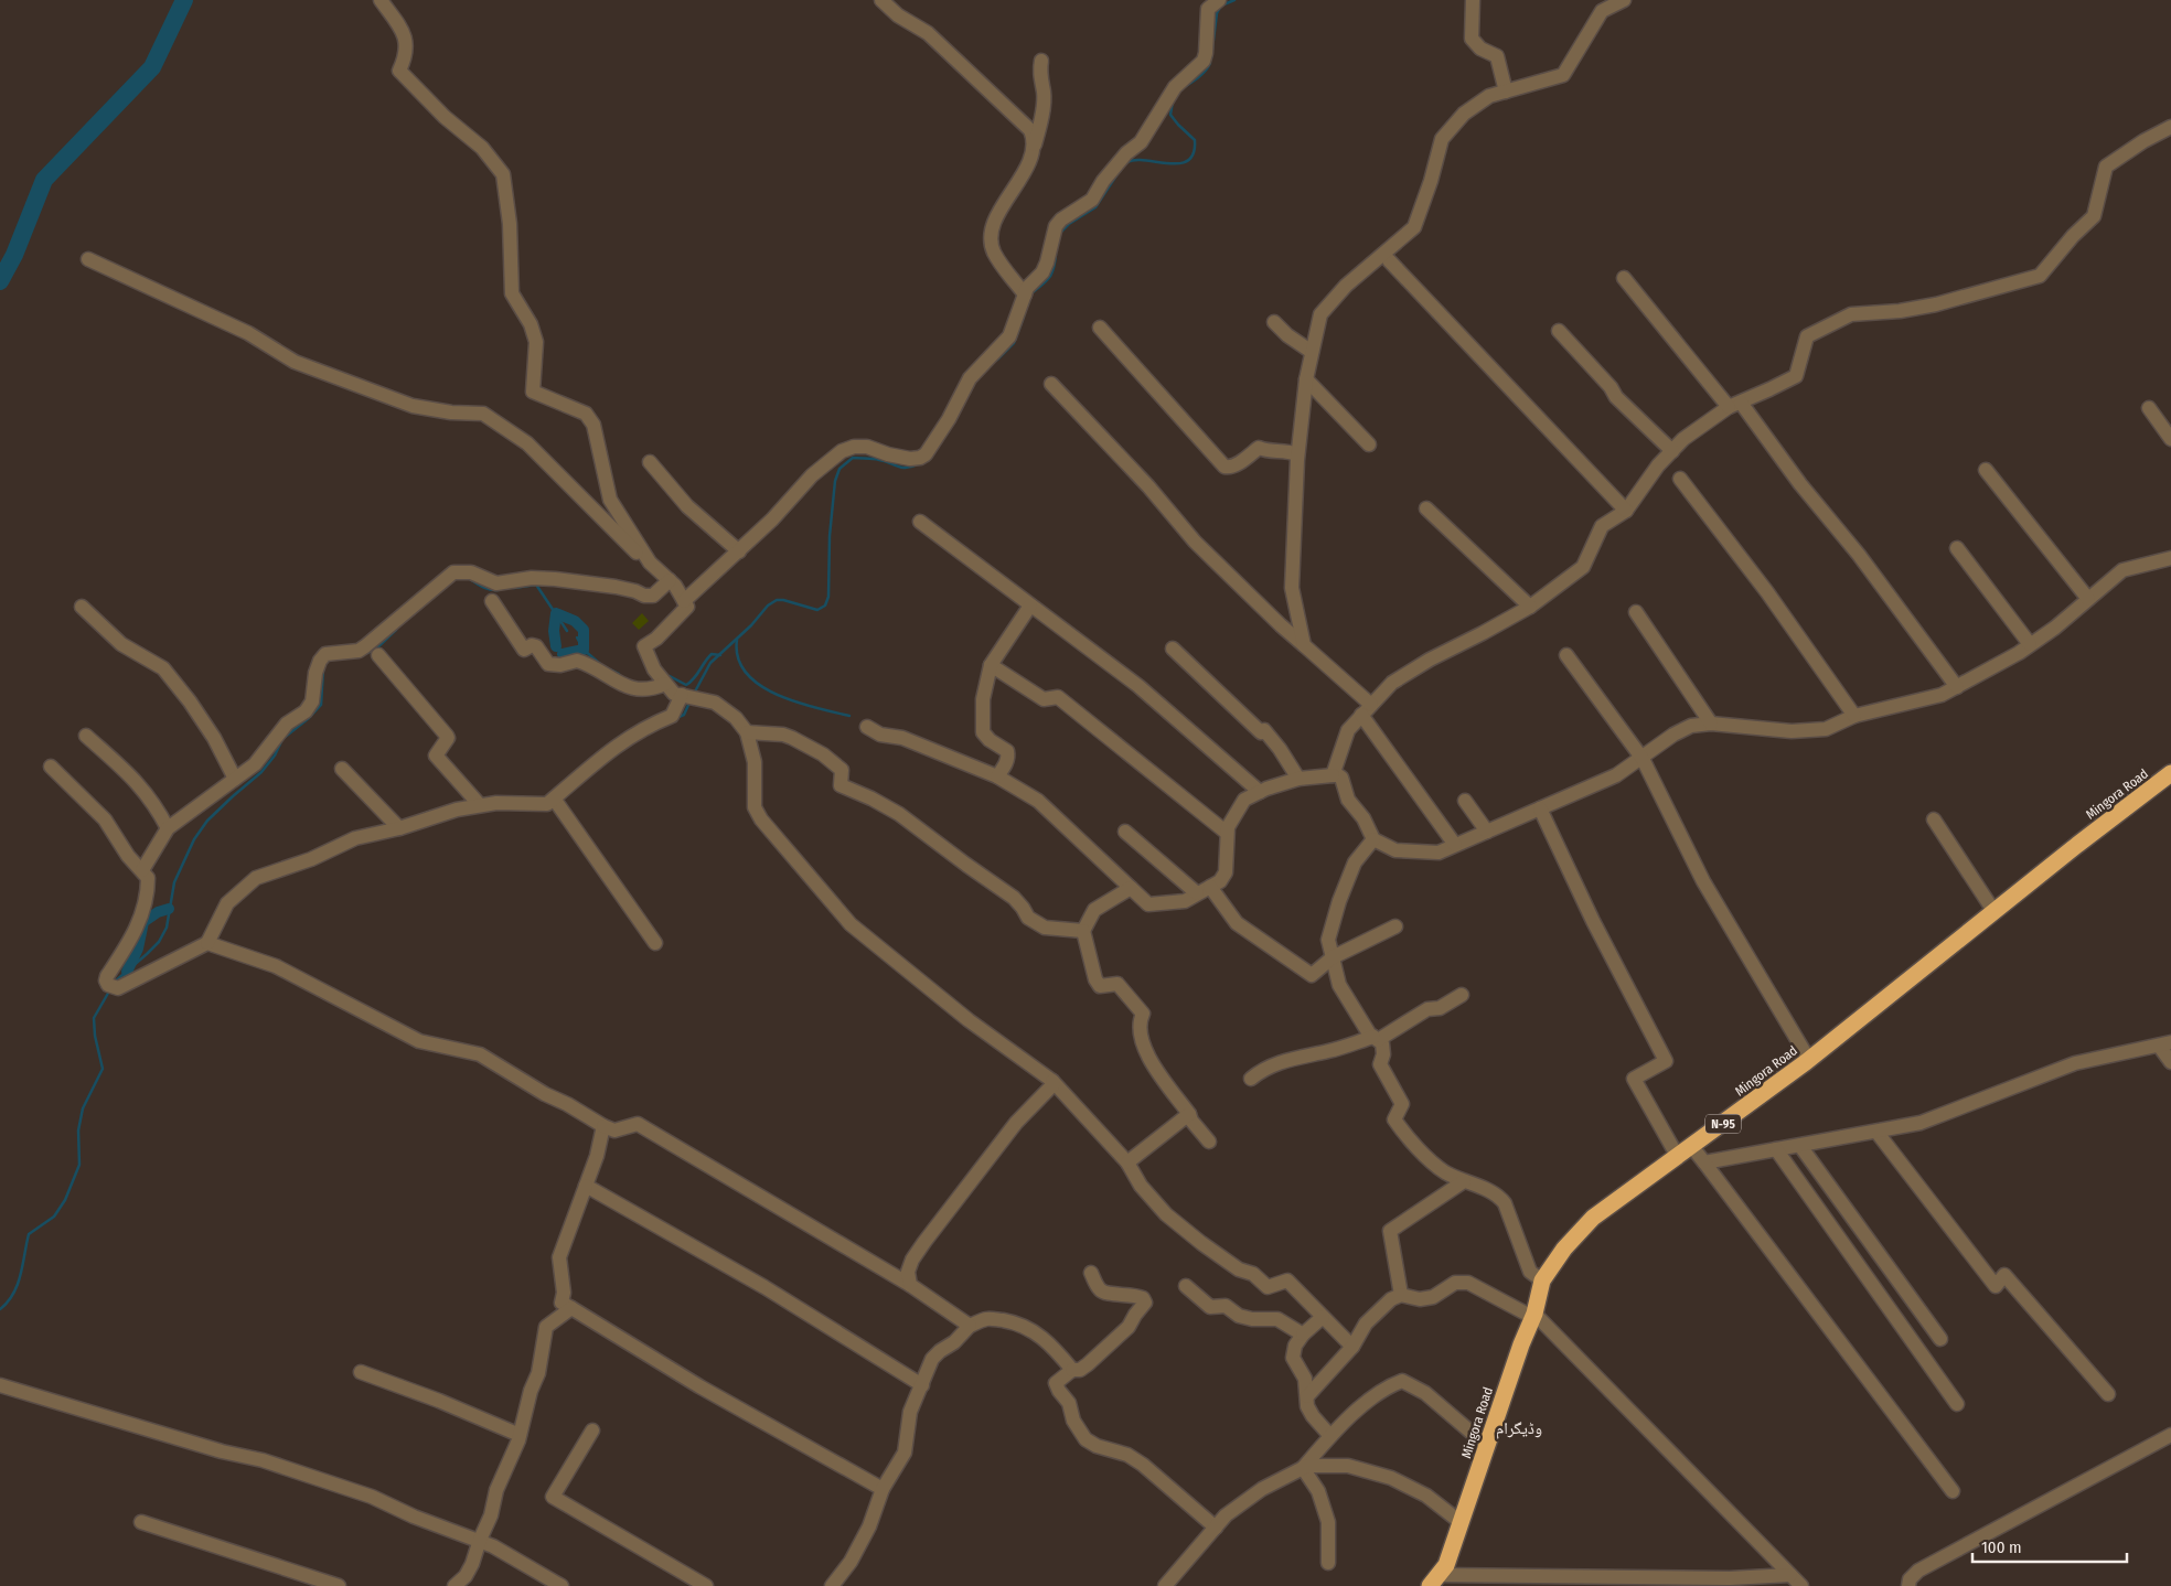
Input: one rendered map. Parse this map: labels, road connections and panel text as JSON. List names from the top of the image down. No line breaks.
{"streets":{"highway":["Mingora Road","N-95"]},"districts":["وڈیگرام"],"scale_bar":"100 m"}
